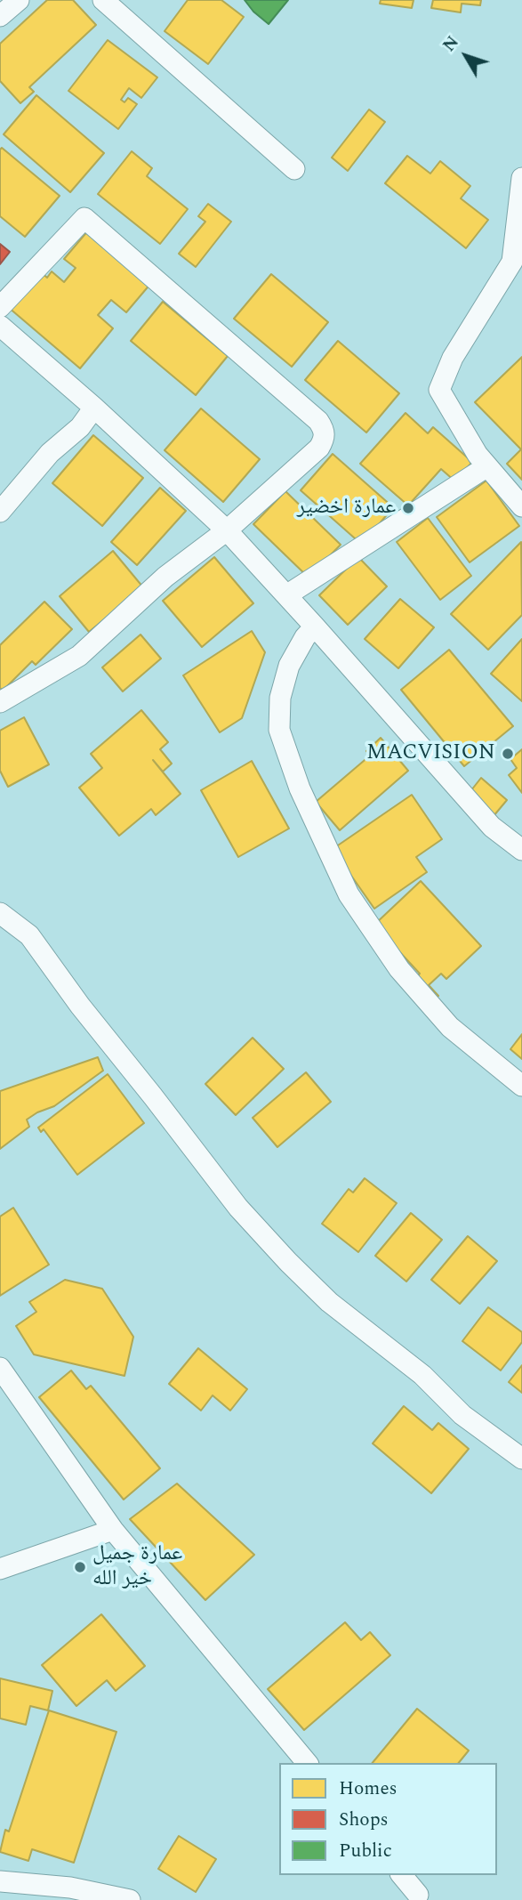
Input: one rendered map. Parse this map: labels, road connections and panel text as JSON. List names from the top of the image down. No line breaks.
{"places":["عمارة اخضير","MACVISION","عمارة جميل خير الله"],"legend":["Homes","Shops","Public"],"north":"top left"}
